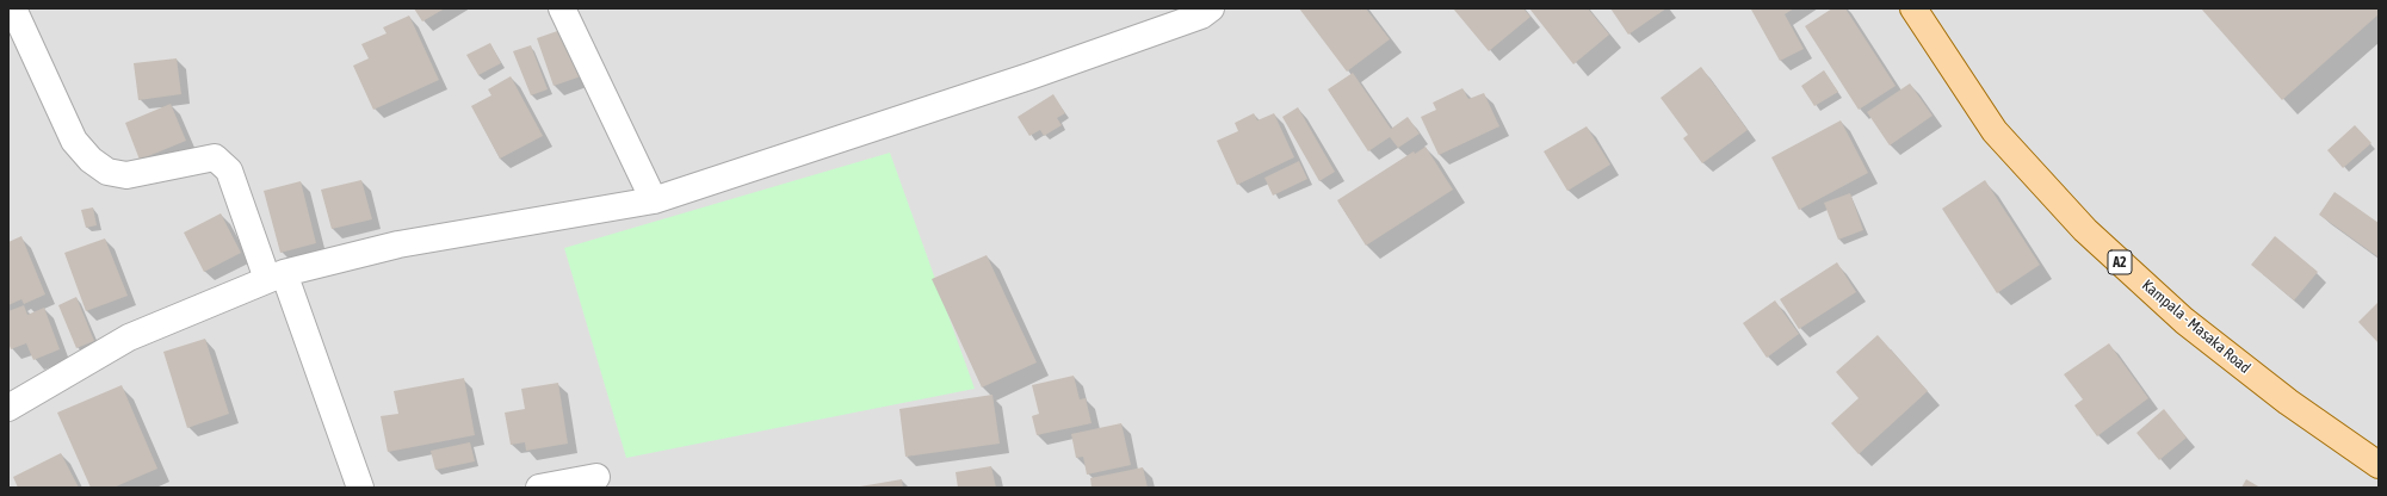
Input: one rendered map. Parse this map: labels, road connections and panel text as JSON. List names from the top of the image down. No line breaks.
{"streets":{"main road":["A2","Kampala - Masaka Road"]}}
